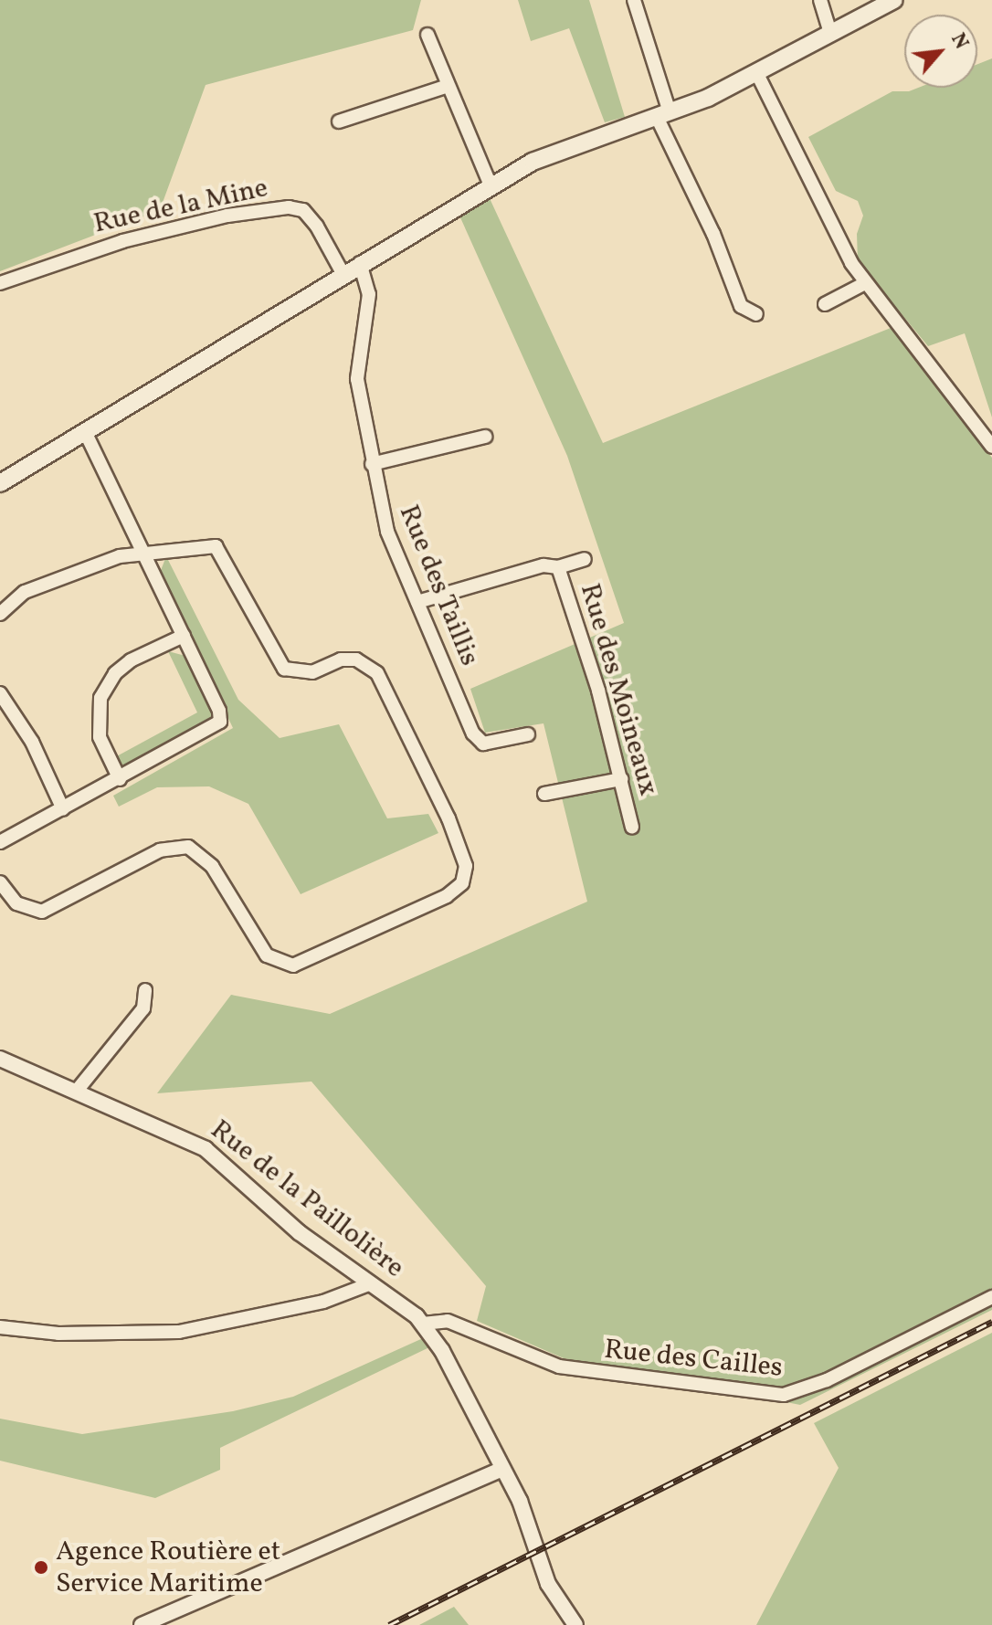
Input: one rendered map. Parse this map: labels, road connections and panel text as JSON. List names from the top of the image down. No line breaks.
{"streets":{"street":["Rue de la Mine","Rue des Taillis","Rue des Moineaux","Rue de la Paillolière","Rue des Cailles"]},"crossings":[["Rue de la Paillolière","Rue des Cailles"]],"places":["Agence Routière et Service Maritime"],"north":"top right"}
